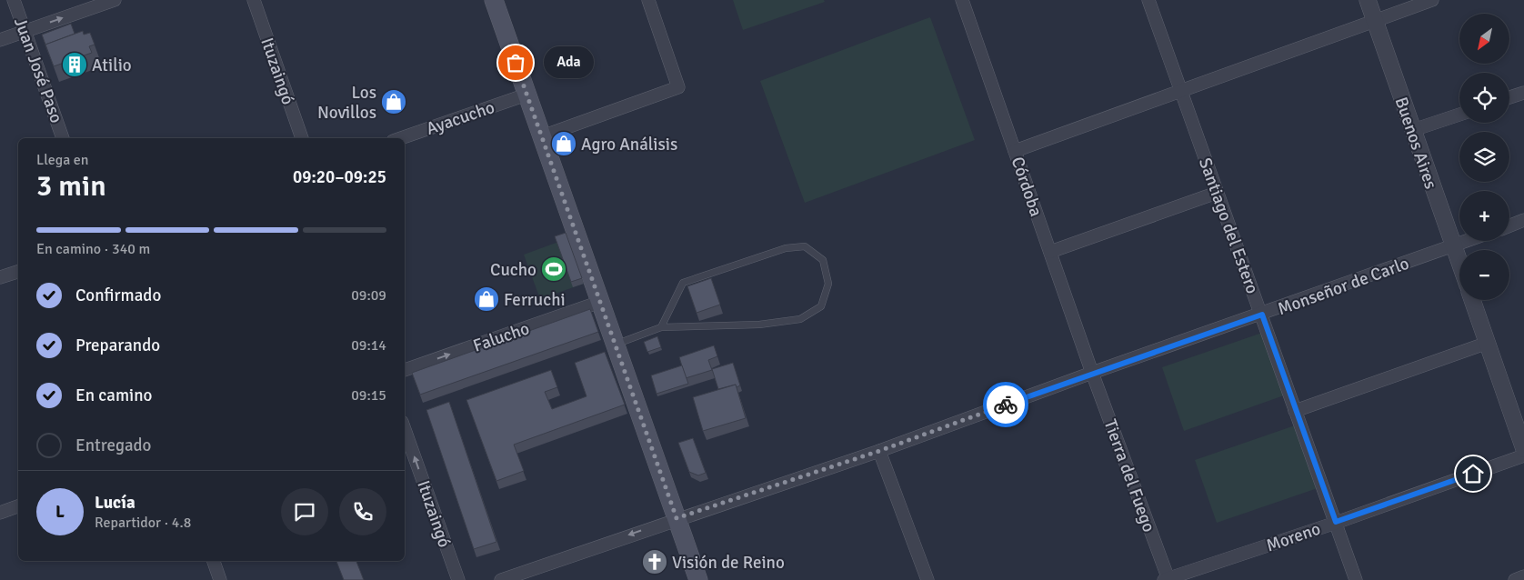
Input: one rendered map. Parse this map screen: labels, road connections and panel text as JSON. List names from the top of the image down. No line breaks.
{"streets":{"street":["Juan José Paso","Ituzaingó","Ayacucho","Buenos Aires","Córdoba","Santiago del Estero","Monseñor de Carlo","Falucho","Tierra del Fuego","Moreno"]},"crossings":[["Buenos Aires","Monseñor de Carlo"],["Córdoba","Monseñor de Carlo"],["Córdoba","Tierra del Fuego"],["Santiago del Estero","Monseñor de Carlo"],["Santiago del Estero","Moreno"],["Monseñor de Carlo","Tierra del Fuego"],["Tierra del Fuego","Moreno"]],"one_way":["Ituzaingó","Falucho"],"places":{"other":["Ada"],"building":["Atilio"],"shop":["Los Novillos","Agro Análisis","Ferruchi"],"sports":["Cucho"],"church":["Visión de Reino"]},"north":"bottom left","page":{"map_buttons":["+","−"],"bubble":"Ada","heading":["3 min","Llega en","09:20–09:25"],"panel":["Lucía","Repartidor · 4.8"],"bar":"En camino · 340 m","list":[["Confirmado","09:09"],["Preparando","09:14"],["En camino","09:15"],"Entregado"],"round":"L"}}
